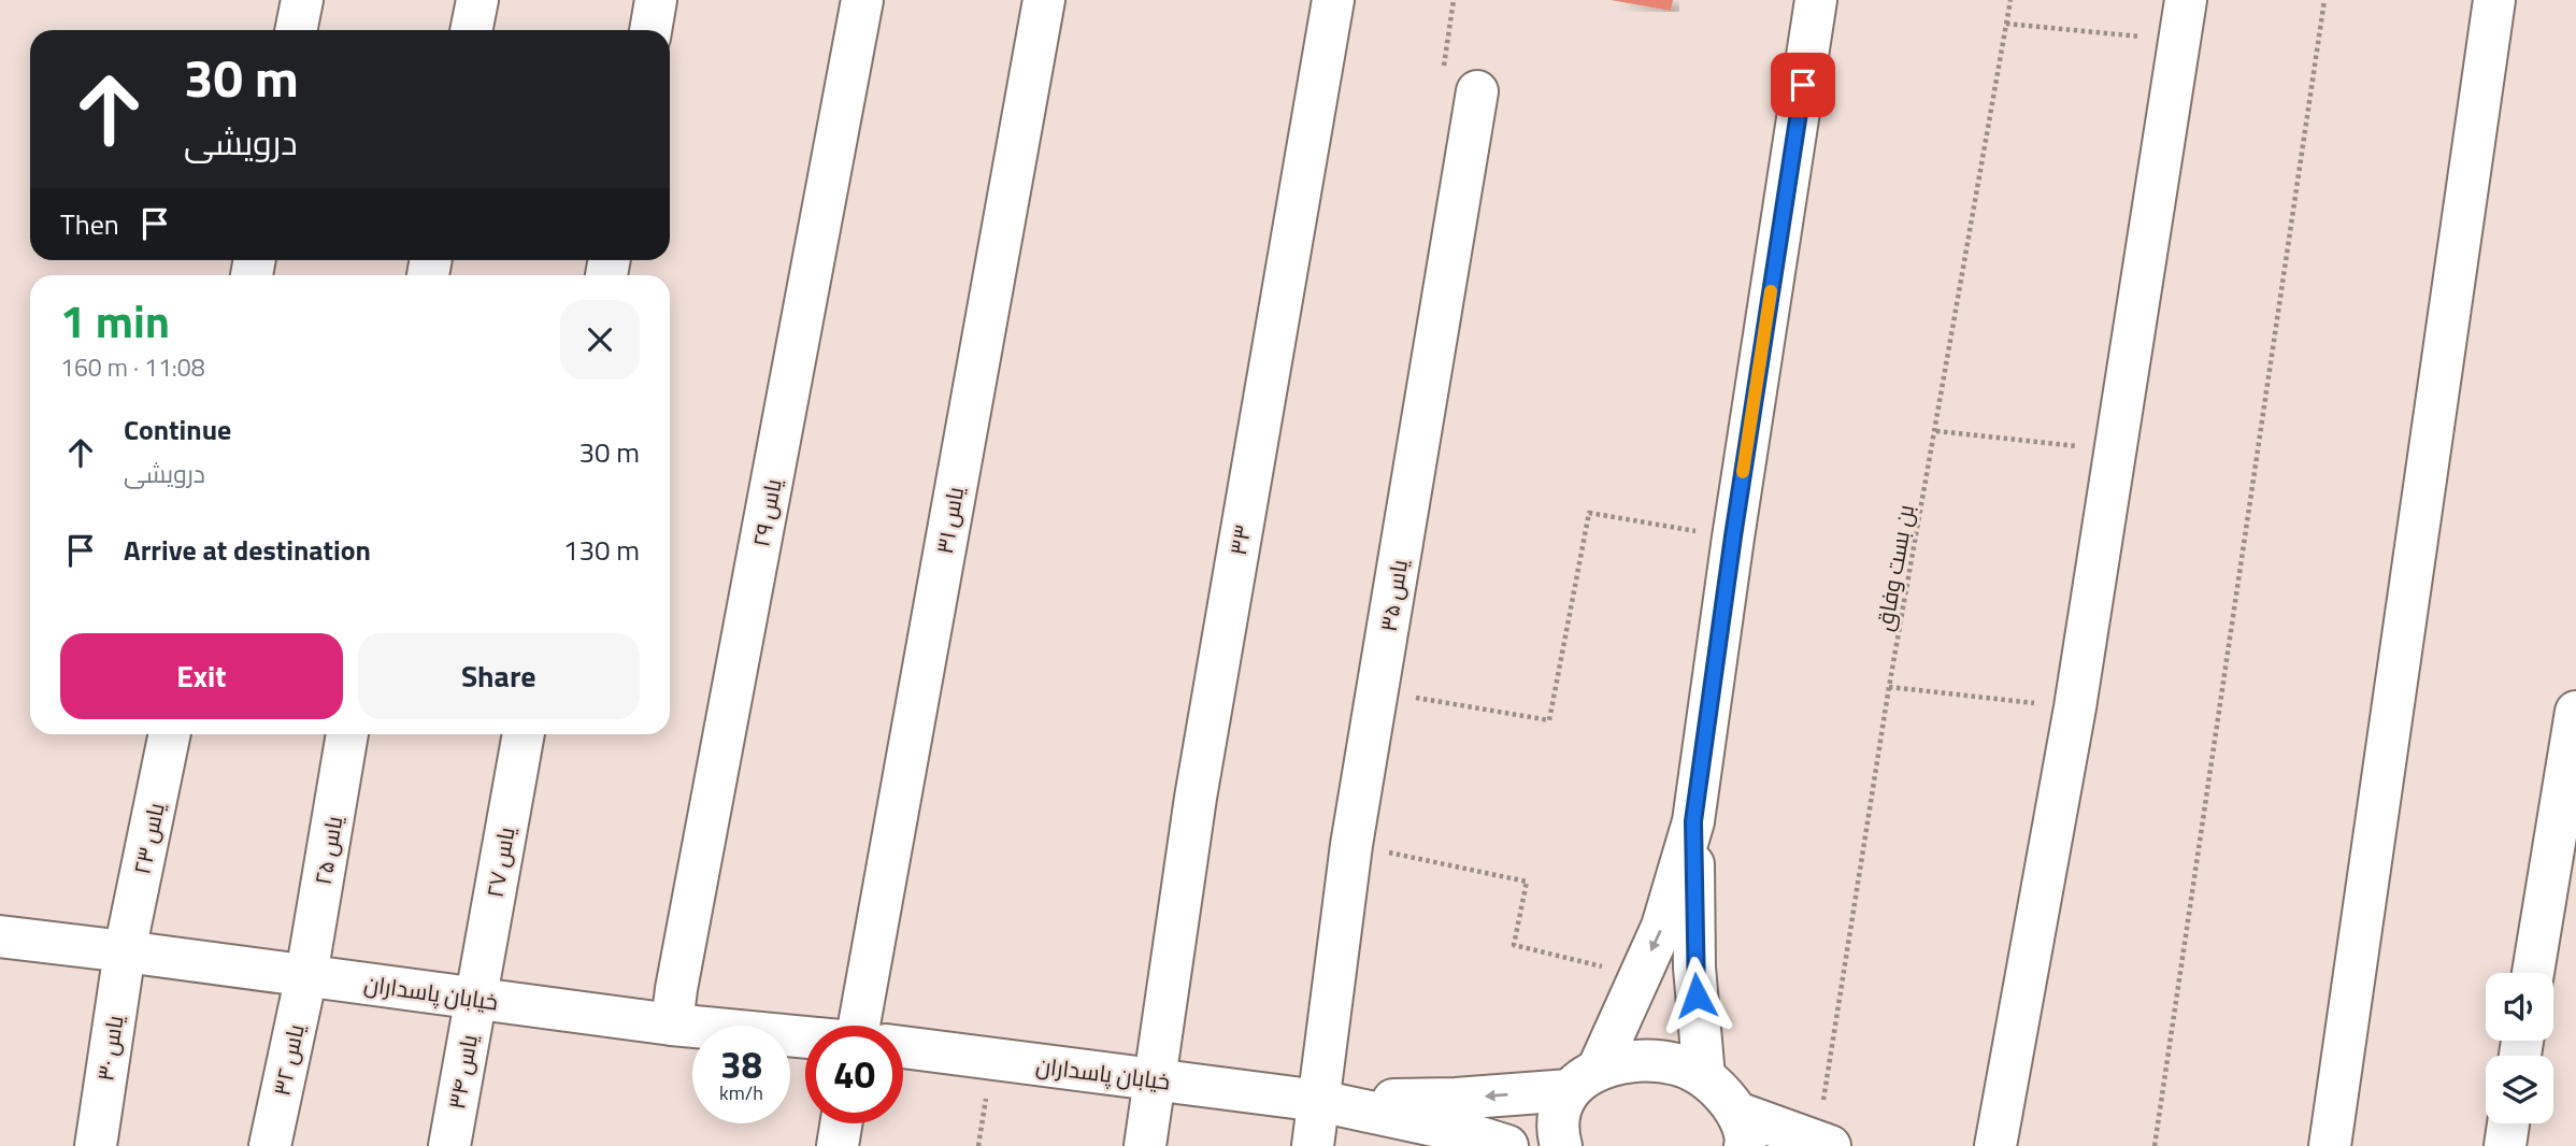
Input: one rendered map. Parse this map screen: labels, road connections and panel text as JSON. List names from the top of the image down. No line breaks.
{"streets":{"street":["یاس ۲۹","یاس ۳۱","۳۳","یاس ۳۵","یاس ۲۳","یاس ۲۵","یاس ۲۷","خیابان پاسداران","یاس ۳۰","یاس ۳۲","یاس ۳۴"],"path":["بن بست وفاق"]},"crossings":[["یاس ۲۹","خیابان پاسداران"],["۳۳","خیابان پاسداران"],["یاس ۳۵","خیابان پاسداران"],["یاس ۲۳","خیابان پاسداران"],["یاس ۲۳","یاس ۳۰"],["یاس ۲۵","خیابان پاسداران"],["یاس ۲۵","یاس ۳۲"],["یاس ۲۷","خیابان پاسداران"],["یاس ۲۷","یاس ۳۴"],["خیابان پاسداران","یاس ۳۰"],["خیابان پاسداران","یاس ۳۲"],["خیابان پاسداران","یاس ۳۴"]],"page":{"turn":["30 m","درویشی"],"then":"Then","heading":["1 min","160 m · 11:08"],"list":[{"name":"Continue","note":"درویشی","value":"30 m"},{"name":"Arrive at destination","value":"130 m"}],"buttons":["Exit","Share"],"speed":"38 km/h","limit":"40"}}
